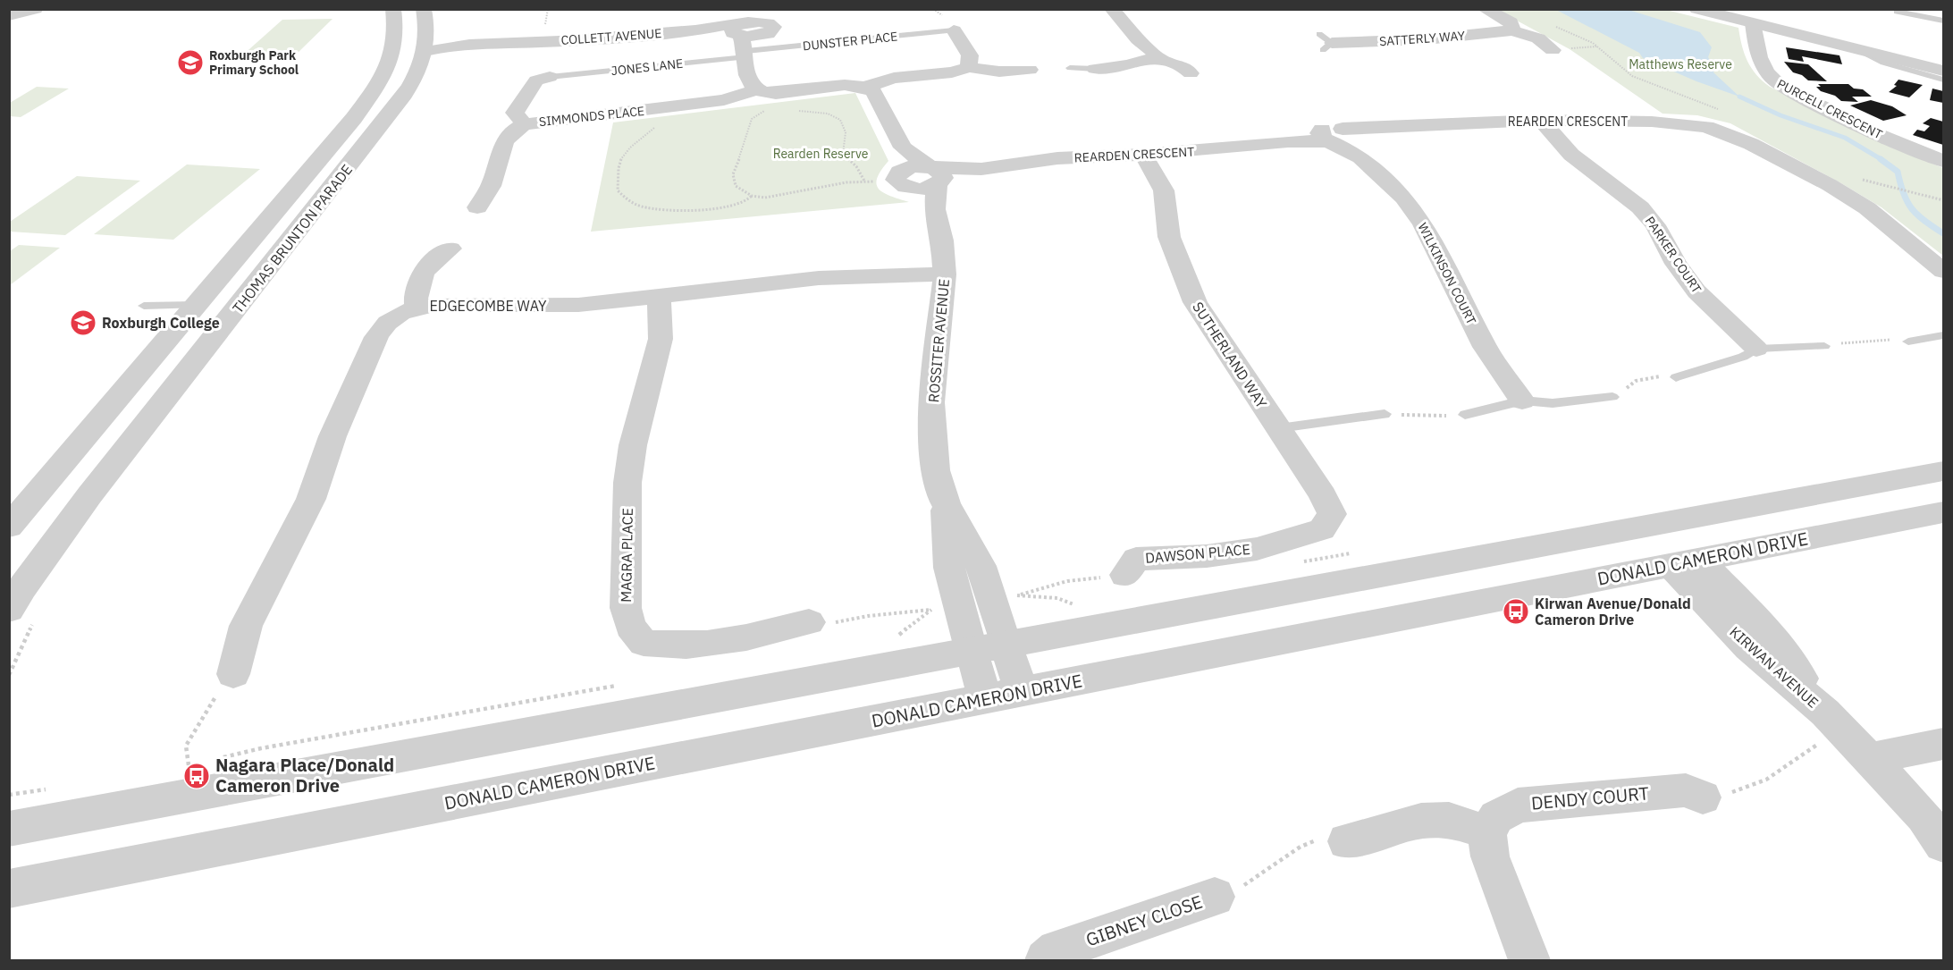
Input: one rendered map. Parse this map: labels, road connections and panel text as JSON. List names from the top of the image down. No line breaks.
{"streets":{"street":["COLLETT AVENUE","SATTERLY WAY","PURCELL CRESCENT","SIMMONDS PLACE","REARDEN CRESCENT","THOMAS BRUNTON PARADE","PARKER COURT","WILKINSON COURT","EDGECOMBE WAY","ROSSITER AVENUE","SUTHERLAND WAY","DAWSON PLACE","MAGRA PLACE","DONALD CAMERON DRIVE","KIRWAN AVENUE","DENDY COURT","GIBNEY CLOSE"],"lane":["DUNSTER PLACE","JONES LANE"]},"crossings":[["COLLETT AVENUE","DUNSTER PLACE"],["COLLETT AVENUE","JONES LANE"],["COLLETT AVENUE","THOMAS BRUNTON PARADE"],["DUNSTER PLACE","JONES LANE"],["REARDEN CRESCENT","PARKER COURT"],["REARDEN CRESCENT","WILKINSON COURT"],["REARDEN CRESCENT","ROSSITER AVENUE"],["REARDEN CRESCENT","SUTHERLAND WAY"],["EDGECOMBE WAY","ROSSITER AVENUE"],["EDGECOMBE WAY","MAGRA PLACE"],["ROSSITER AVENUE","DONALD CAMERON DRIVE"],["SUTHERLAND WAY","DAWSON PLACE"],["DONALD CAMERON DRIVE","KIRWAN AVENUE"]],"parks":["Matthews Reserve","Rearden Reserve"],"places":{"school or university":["Roxburgh Park Primary School","Roxburgh College"],"bus stop":["Kirwan Avenue/Donald Cameron Drive","Nagara Place/Donald Cameron Drive"]}}
